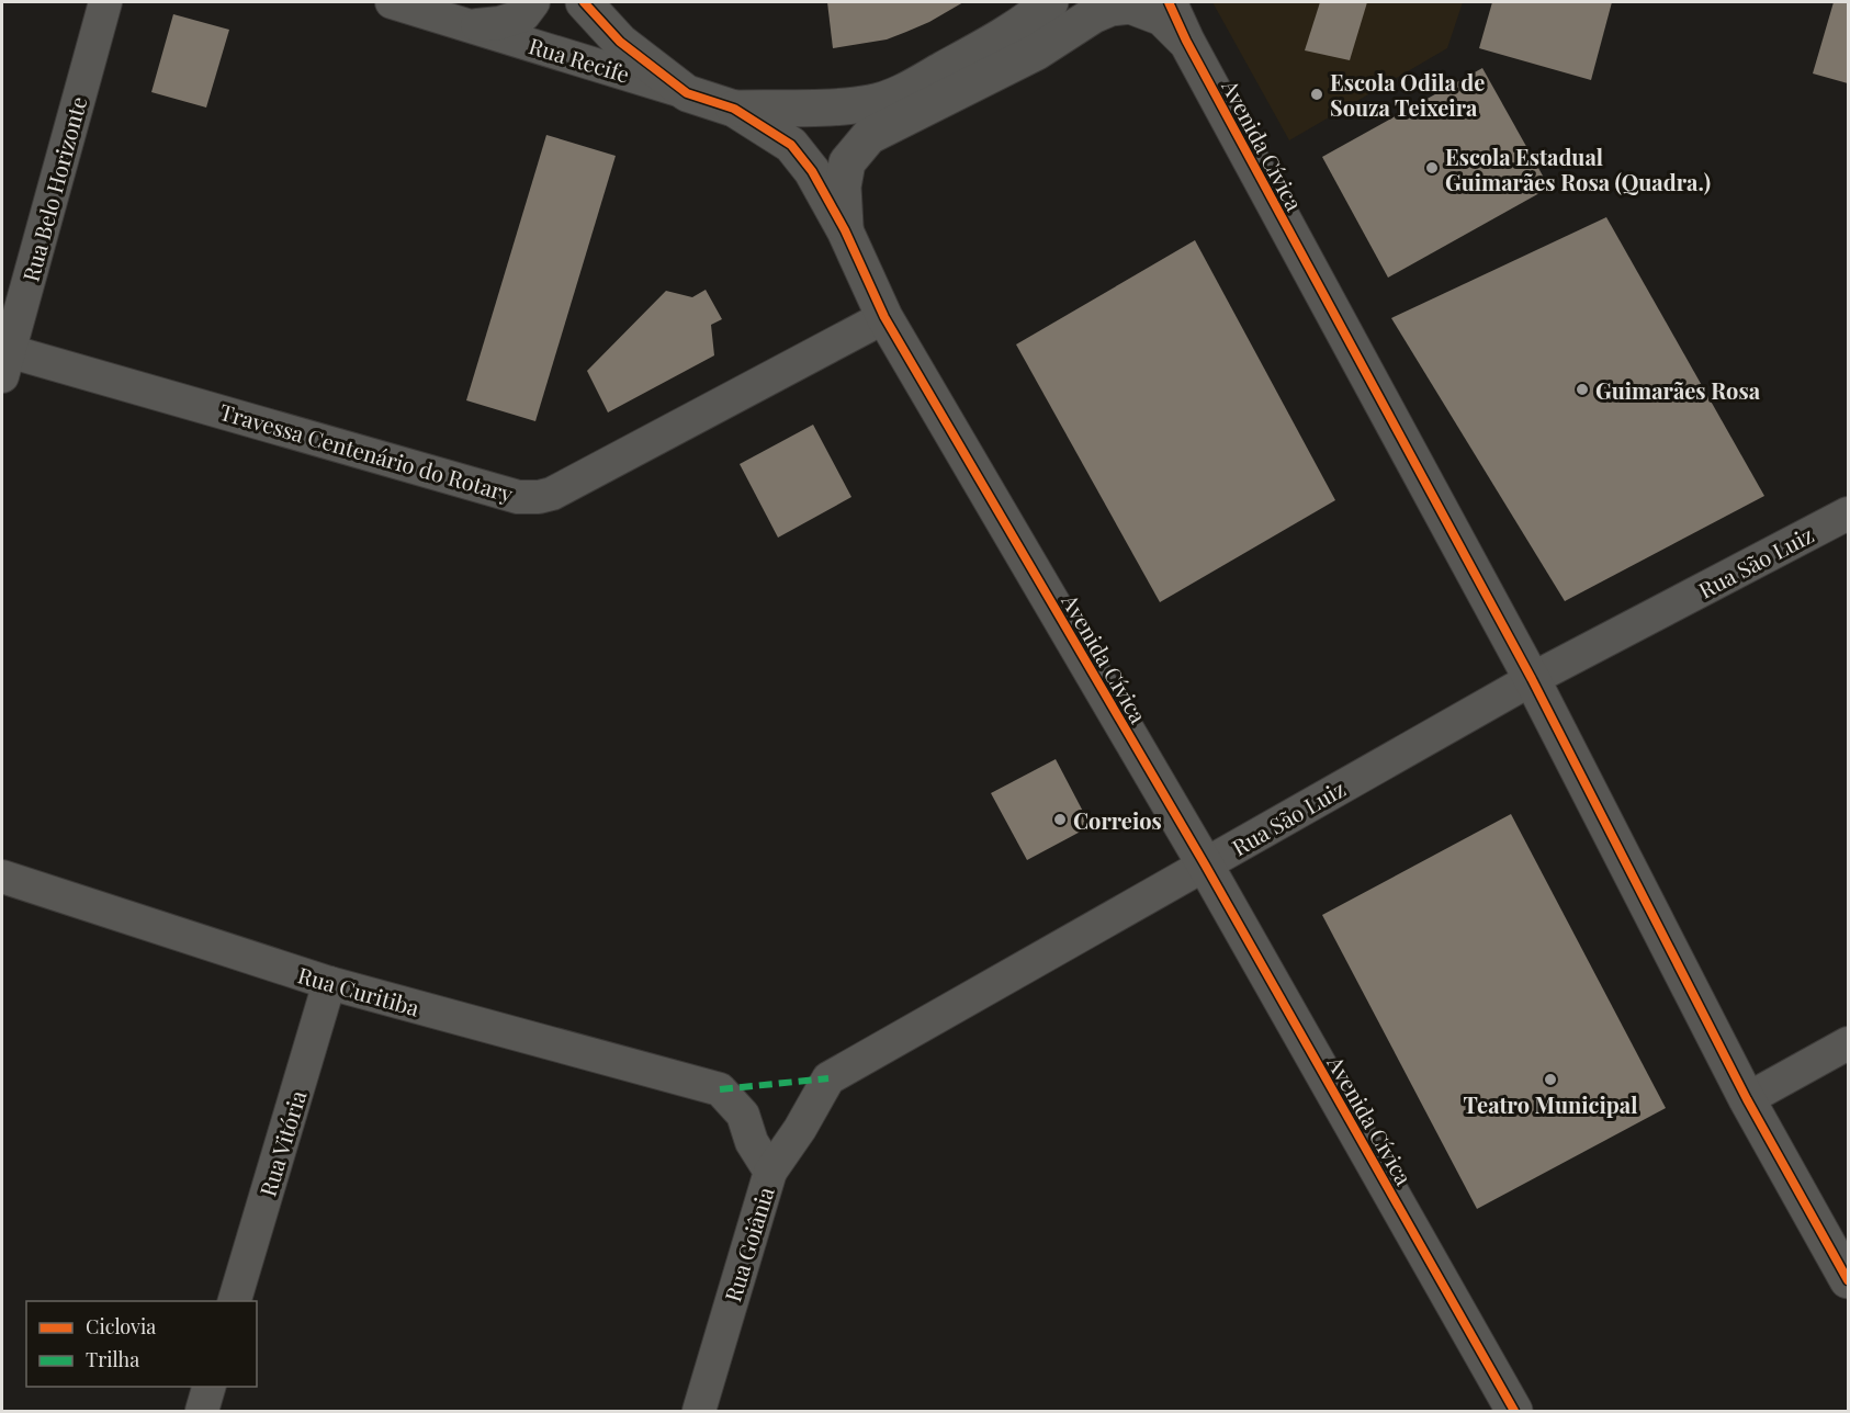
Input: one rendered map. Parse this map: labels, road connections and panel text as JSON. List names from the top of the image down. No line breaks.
{"streets":{"street":["Rua Recife","Avenida Cívica","Rua Belo Horizonte","Travessa Centenário do Rotary","Rua São Luiz","Rua Curitiba","Rua Vitória","Rua Goiânia"]},"crossings":[["Rua Recife","Avenida Cívica"],["Avenida Cívica","Travessa Centenário do Rotary"],["Avenida Cívica","Rua São Luiz"],["Rua Belo Horizonte","Travessa Centenário do Rotary"],["Rua São Luiz","Rua Goiânia"],["Rua Curitiba","Rua Vitória"],["Rua Curitiba","Rua Goiânia"]],"places":["Escola Odila de Souza Teixeira","Escola Estadual Guimarães Rosa (Quadra.)","Guimarães Rosa","Correios","Teatro Municipal"],"legend":["Ciclovia","Trilha"]}
